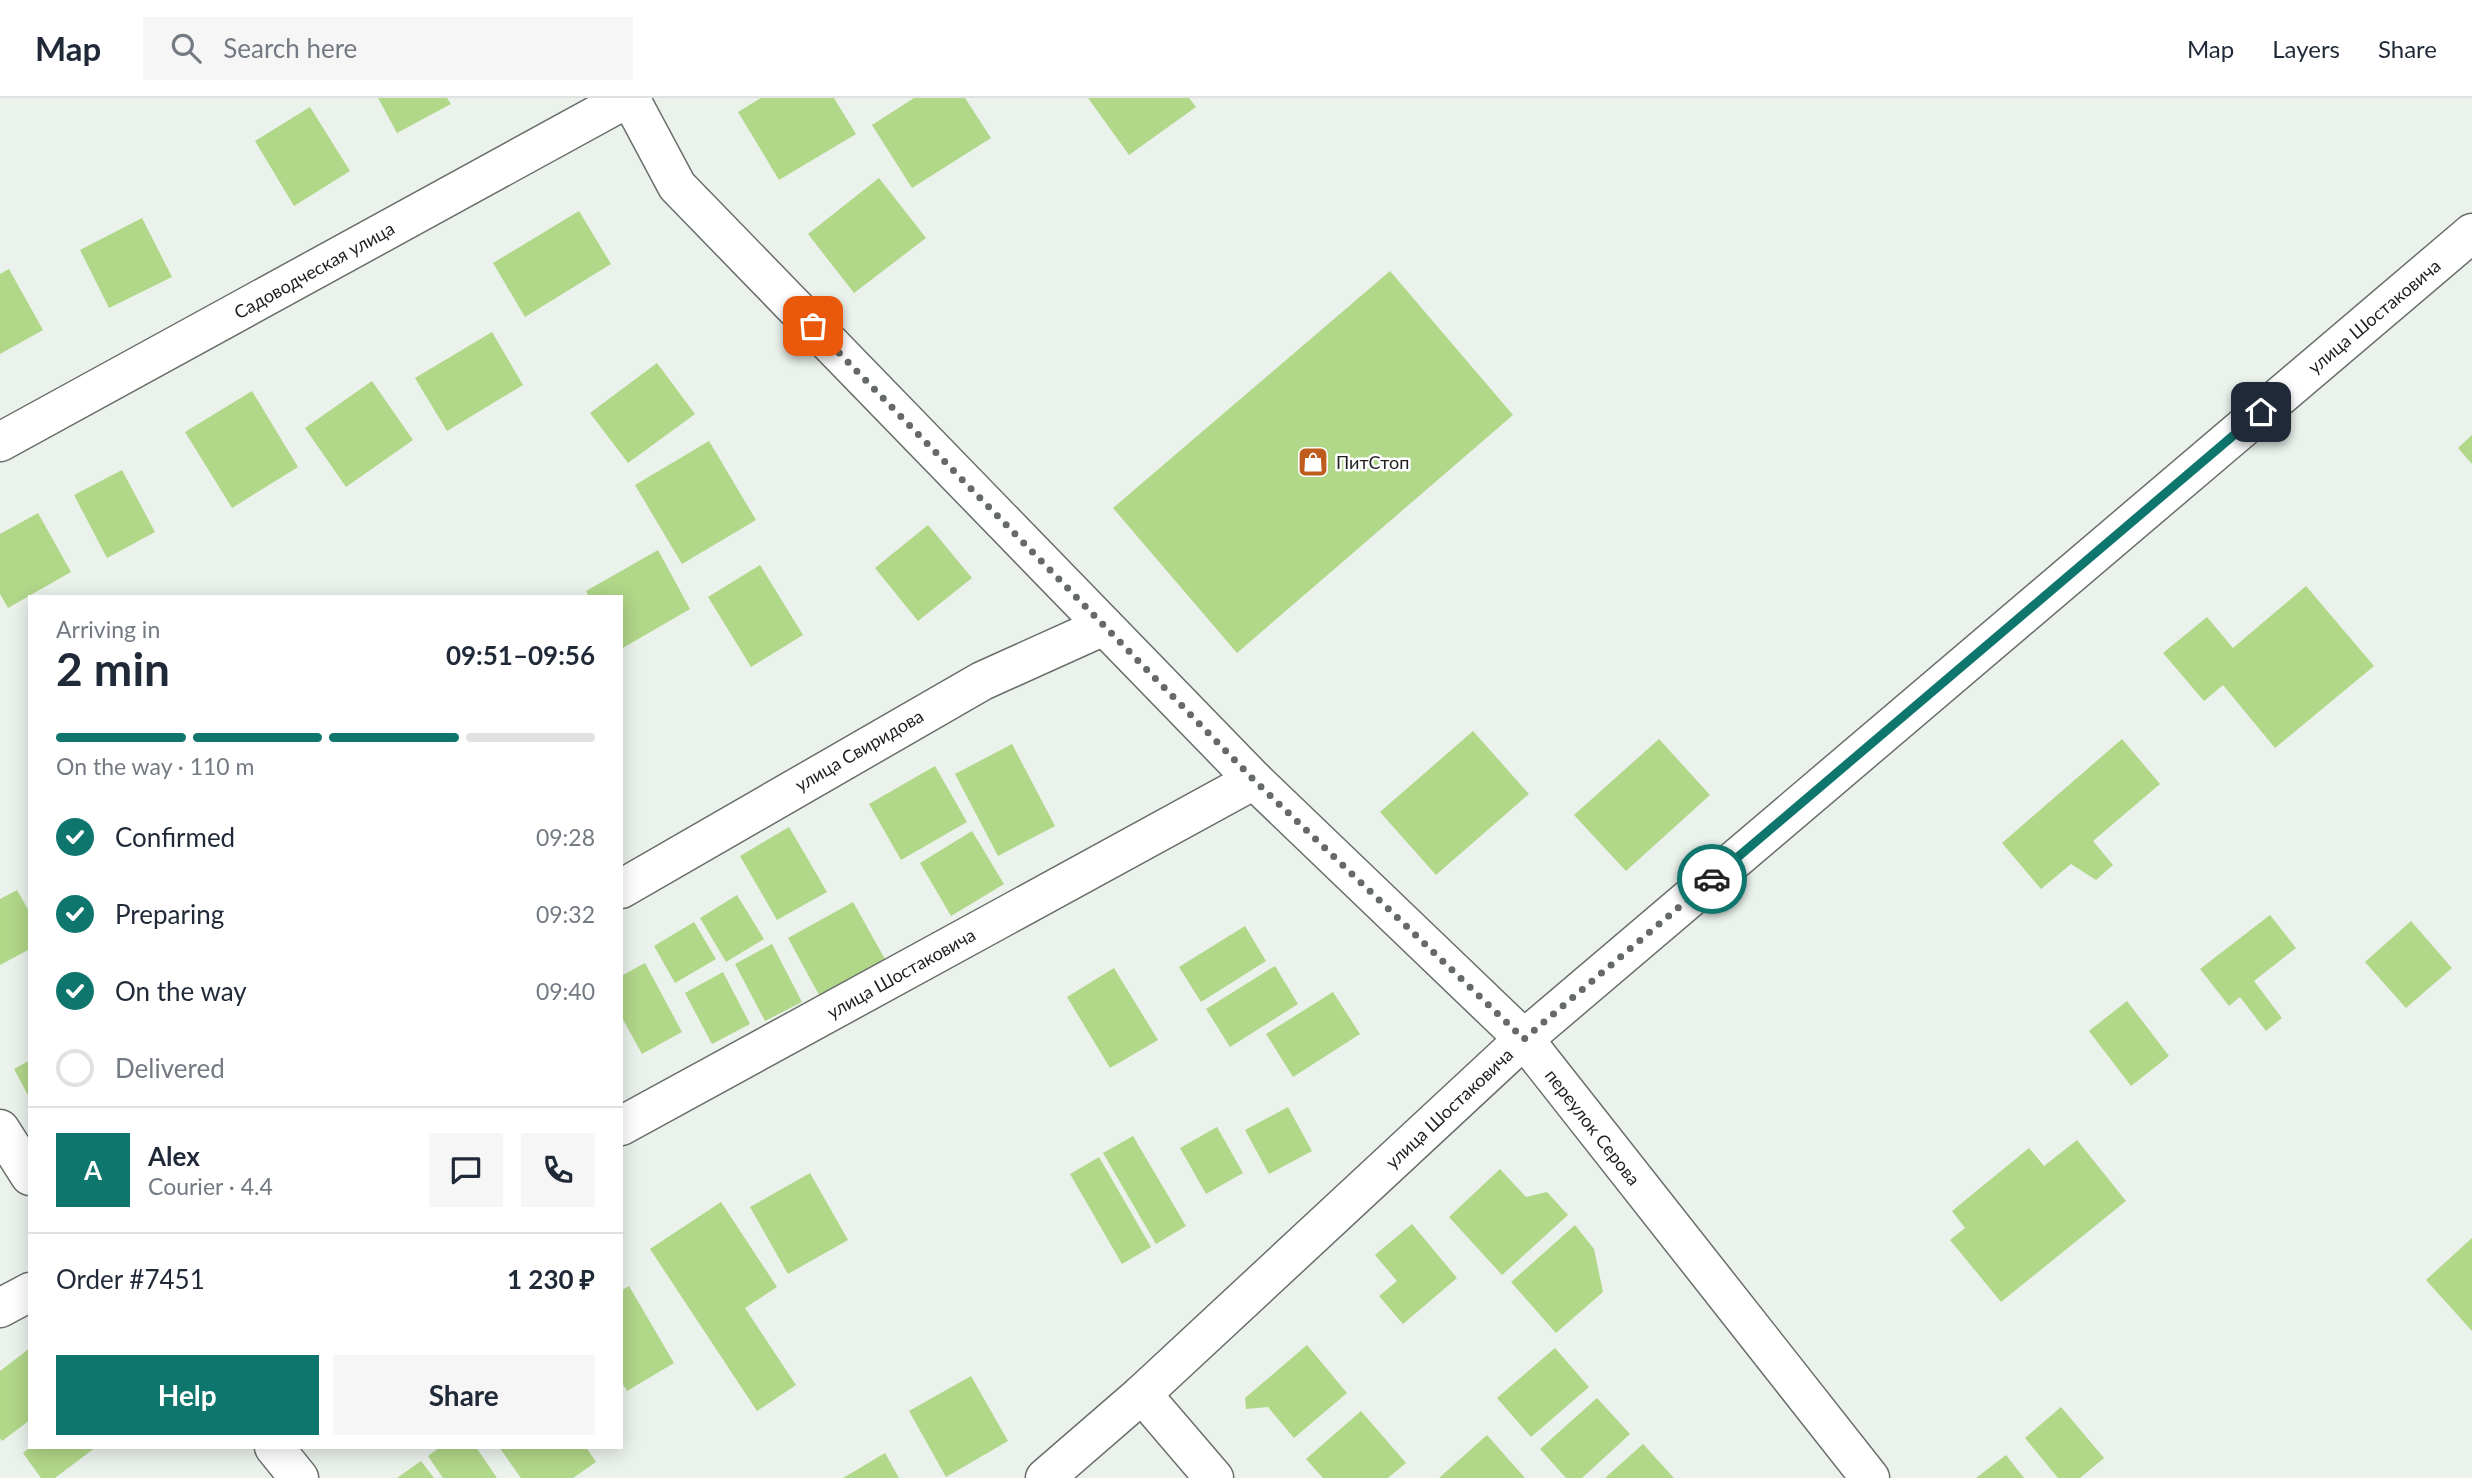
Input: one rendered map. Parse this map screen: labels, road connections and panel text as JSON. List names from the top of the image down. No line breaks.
{"streets":{"street":["Садоводческая улица","улица Шостаковича","улица Свиридова","переулок Серова"]},"crossings":[["Садоводческая улица","переулок Серова"],["улица Шостаковича","переулок Серова"],["улица Свиридова","переулок Серова"]],"places":{"shop":["ПитСтоп"]},"page":{"header":"Map","search":"Search here","nav":["Map","Layers","Share"],"heading":["2 min","Arriving in","09:51–09:56"],"panel":["Alex","Courier · 4.4","Order #7451","1 230 ₽"],"bar":"On the way · 110 m","list":[["Confirmed","09:28"],["Preparing","09:32"],["On the way","09:40"],"Delivered"],"round":"A","buttons":["Help","Share"]}}
